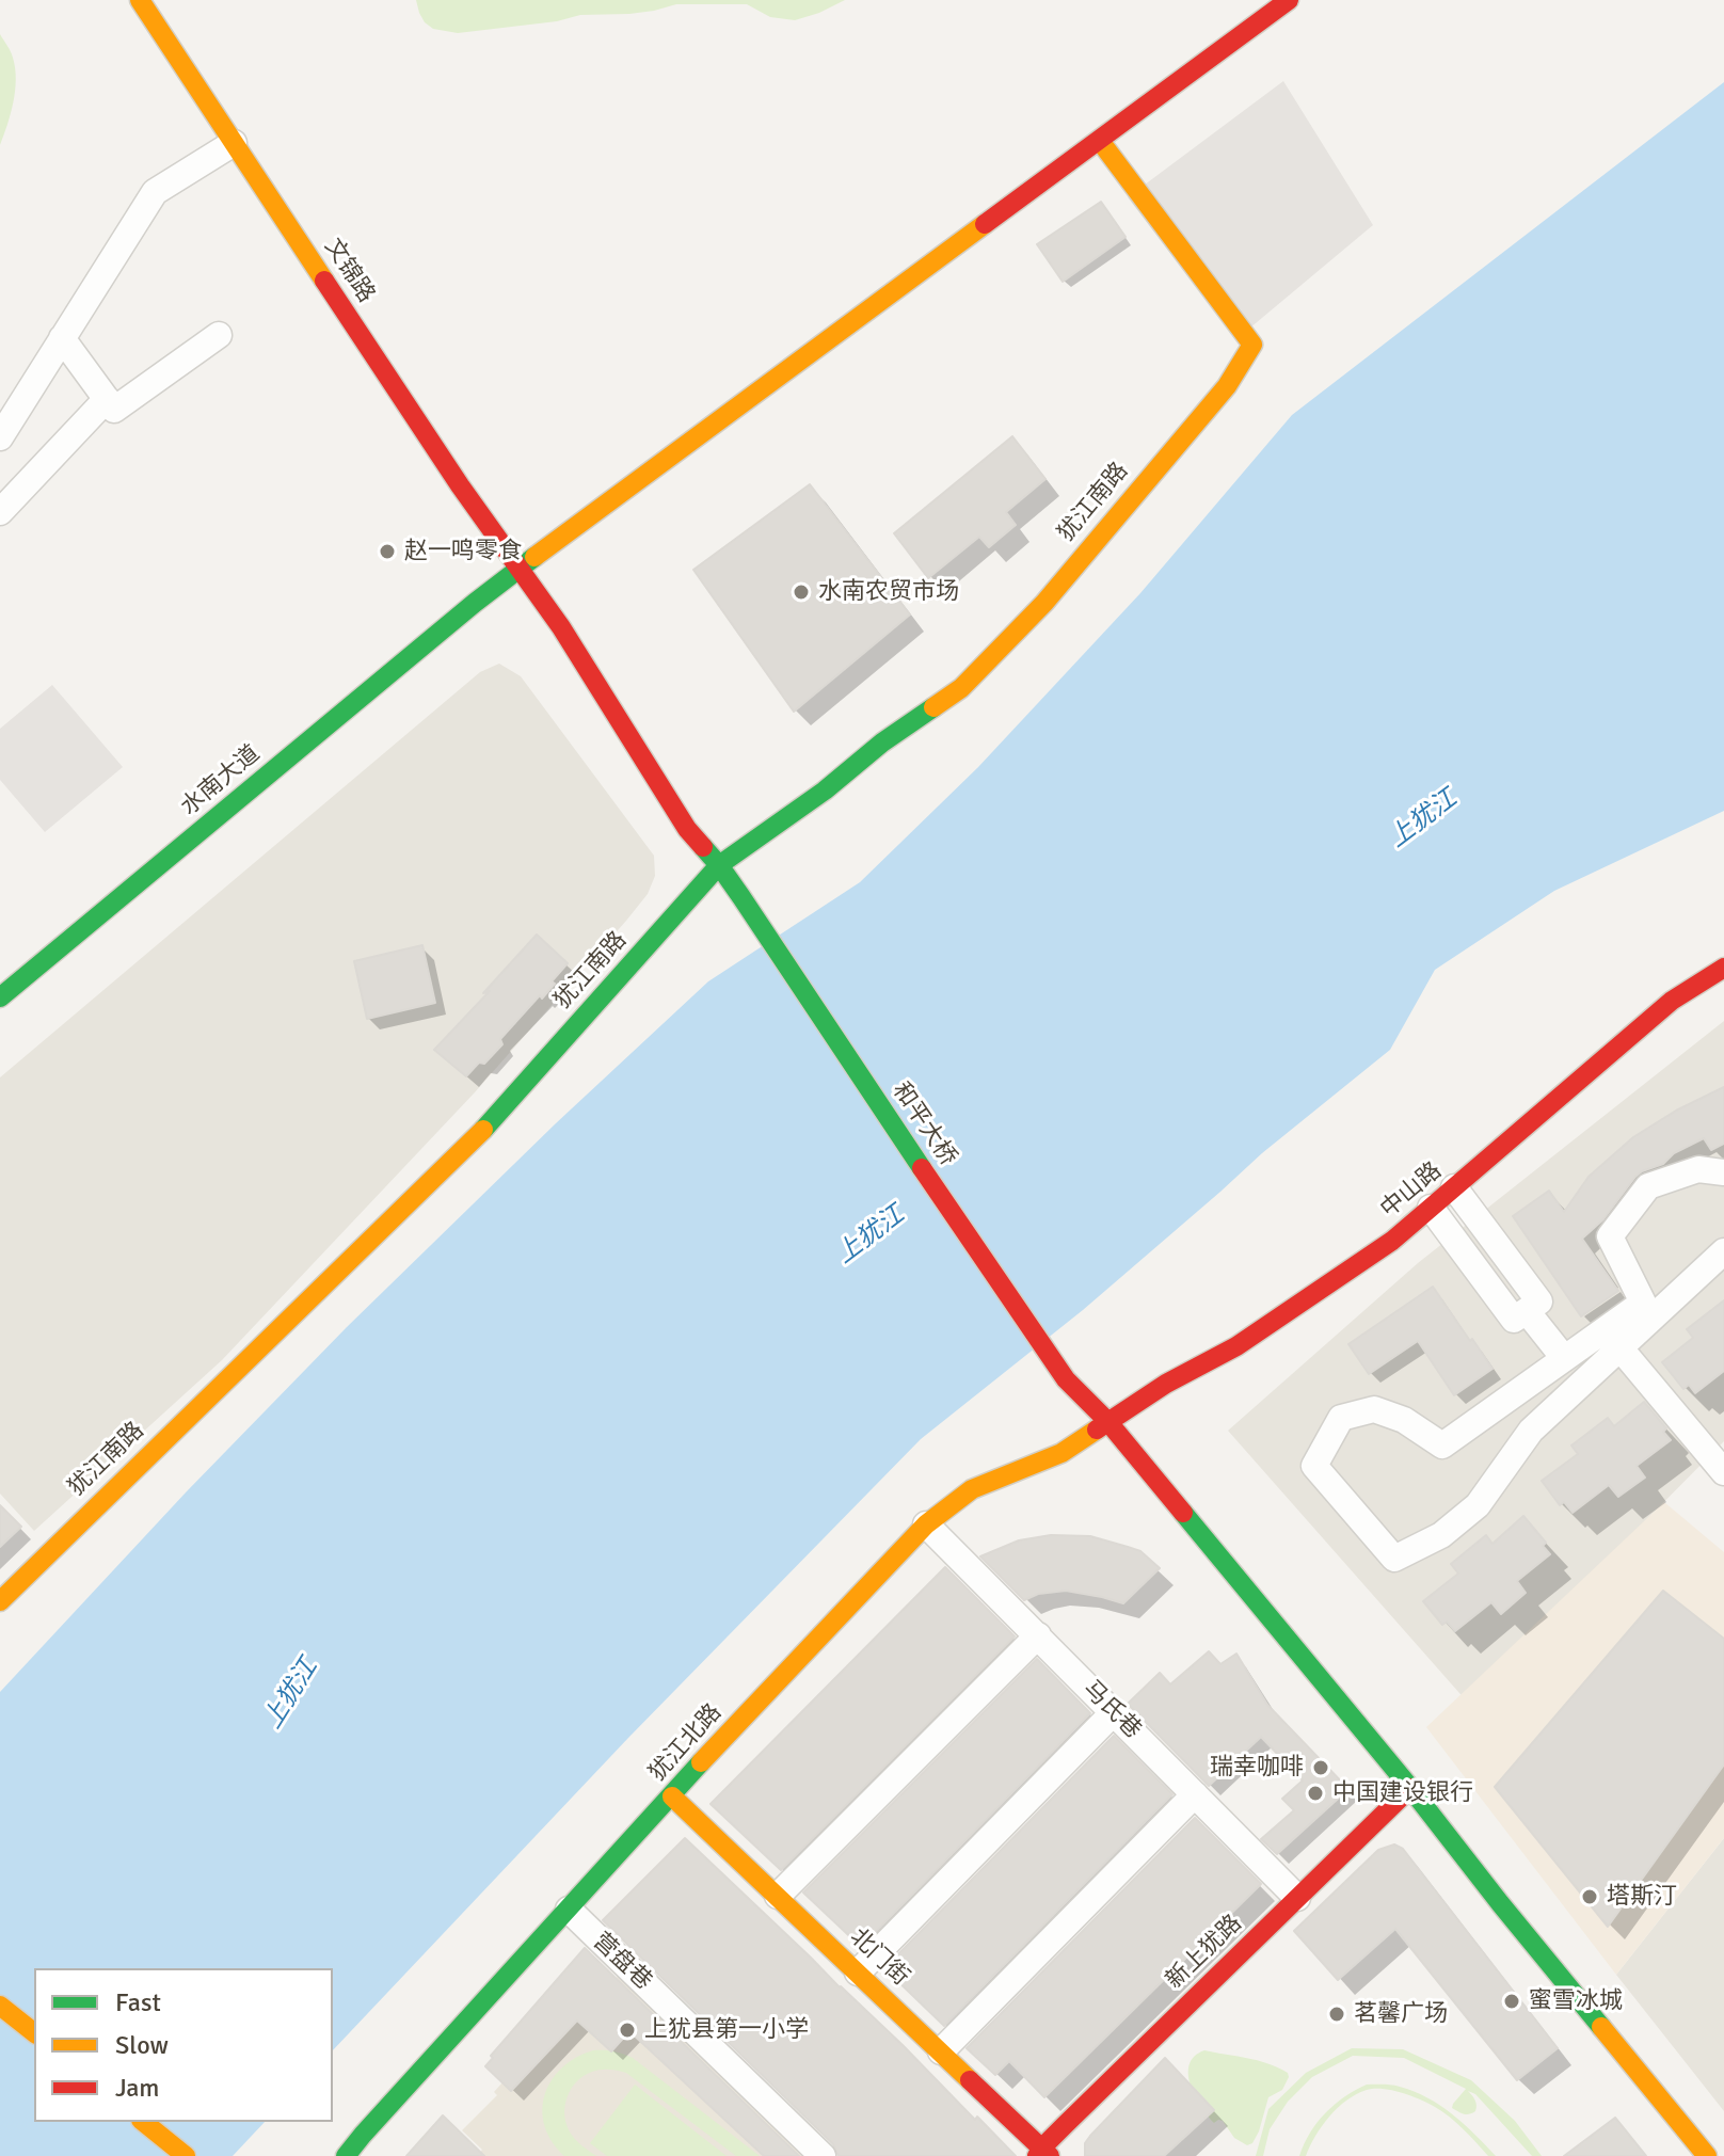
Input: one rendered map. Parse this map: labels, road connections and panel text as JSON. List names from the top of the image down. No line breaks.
{"streets":{"street":["文锦路","犹江南路","水南大道","和平大桥","中山路","马氏巷","犹江北路","新上犹路","北门街","营盘巷"]},"crossings":[["文锦路","犹江南路"],["文锦路","水南大道"],["文锦路","和平大桥"],["犹江南路","水南大道"],["犹江南路","和平大桥"],["和平大桥","中山路"],["和平大桥","犹江北路"],["和平大桥","新上犹路"],["中山路","犹江北路"],["马氏巷","犹江北路"],["马氏巷","新上犹路"],["犹江北路","北门街"],["犹江北路","营盘巷"],["新上犹路","北门街"]],"water":["上犹江"],"places":["赵一鸣零食","水南农贸市场","瑞幸咖啡","中国建设银行","塔斯汀","蜜雪冰城","茗馨广场","上犹县第一小学"],"legend":["Fast","Slow","Jam"]}
